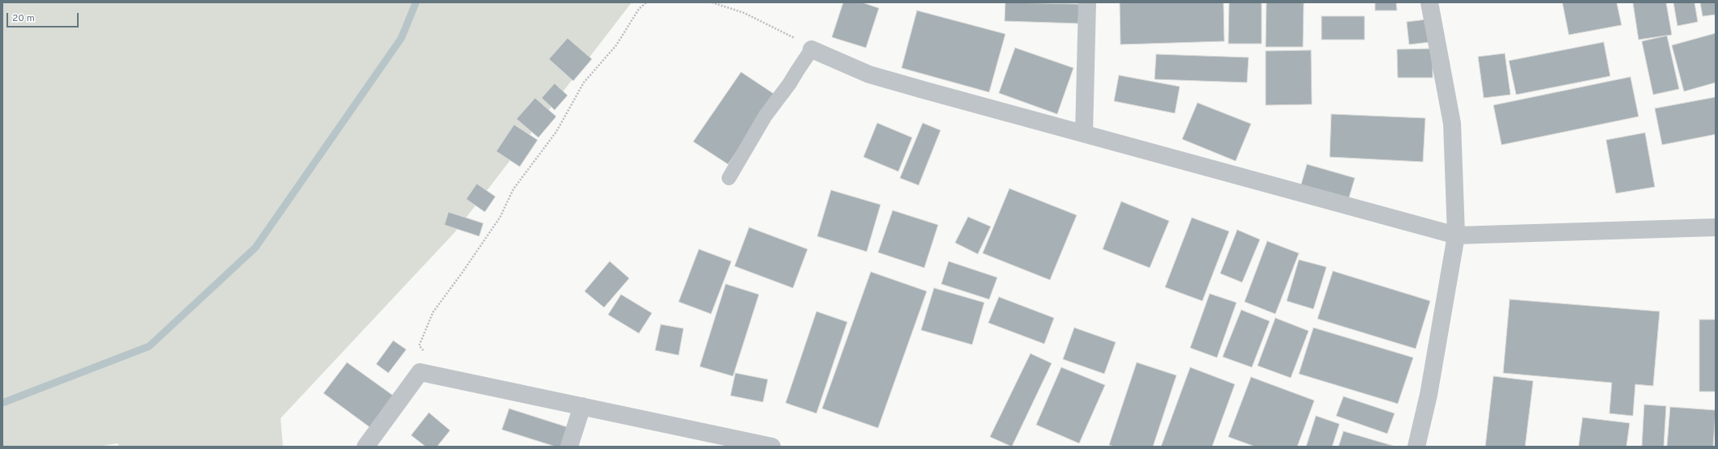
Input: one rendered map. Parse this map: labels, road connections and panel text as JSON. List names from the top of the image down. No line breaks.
{"scale_bar":"20 m"}
